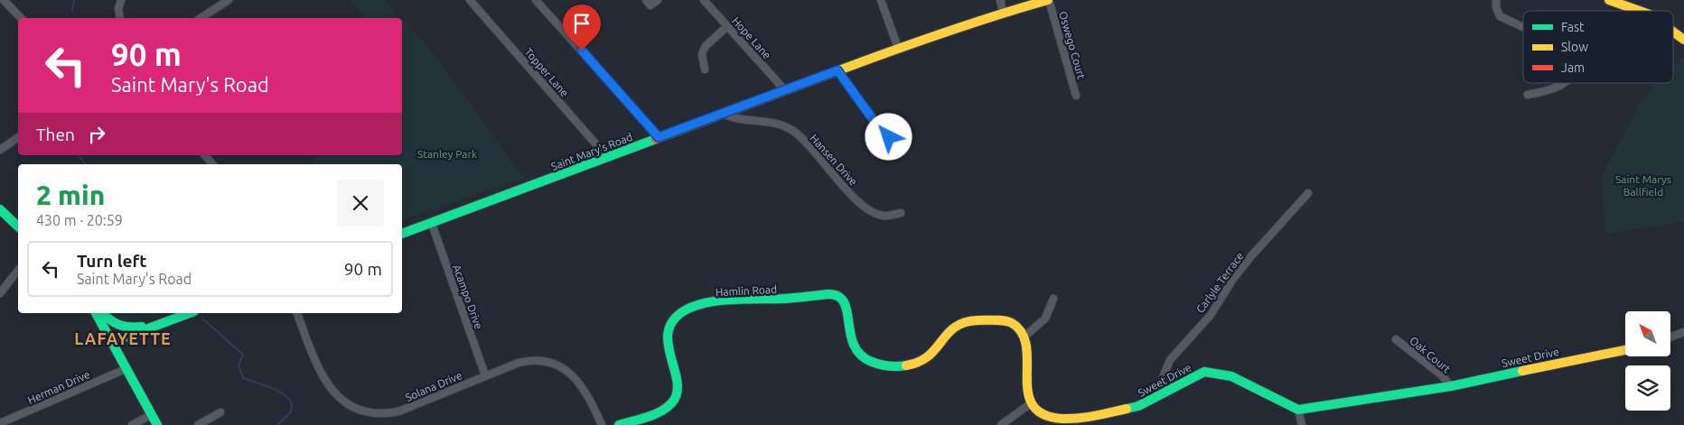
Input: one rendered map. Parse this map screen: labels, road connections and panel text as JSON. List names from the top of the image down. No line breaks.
{"streets":{"street":["Hope Lane","Oswego Court","Topper Lane","Saint Mary's Road","Hansen Drive","Carlyle Terrace","Hamlin Road","Acampo Drive","Oak Court","Sweet Drive","Solana Drive","Herman Drive"]},"crossings":[["Hope Lane","Saint Mary's Road"],["Oswego Court","Saint Mary's Road"],["Topper Lane","Saint Mary's Road"],["Saint Mary's Road","Hansen Drive"],["Saint Mary's Road","Acampo Drive"],["Carlyle Terrace","Sweet Drive"],["Acampo Drive","Solana Drive"],["Oak Court","Sweet Drive"]],"districts":["LAFAYETTE"],"parks":["Stanley Park","Saint Marys Ballfield"],"legend":["Fast","Slow","Jam"],"north":"top left","page":{"turn":["90 m","Saint Mary's Road"],"then":"Then","heading":["2 min","430 m · 20:59"],"list":[{"name":"Turn left","note":"Saint Mary's Road","value":"90 m"}]}}
